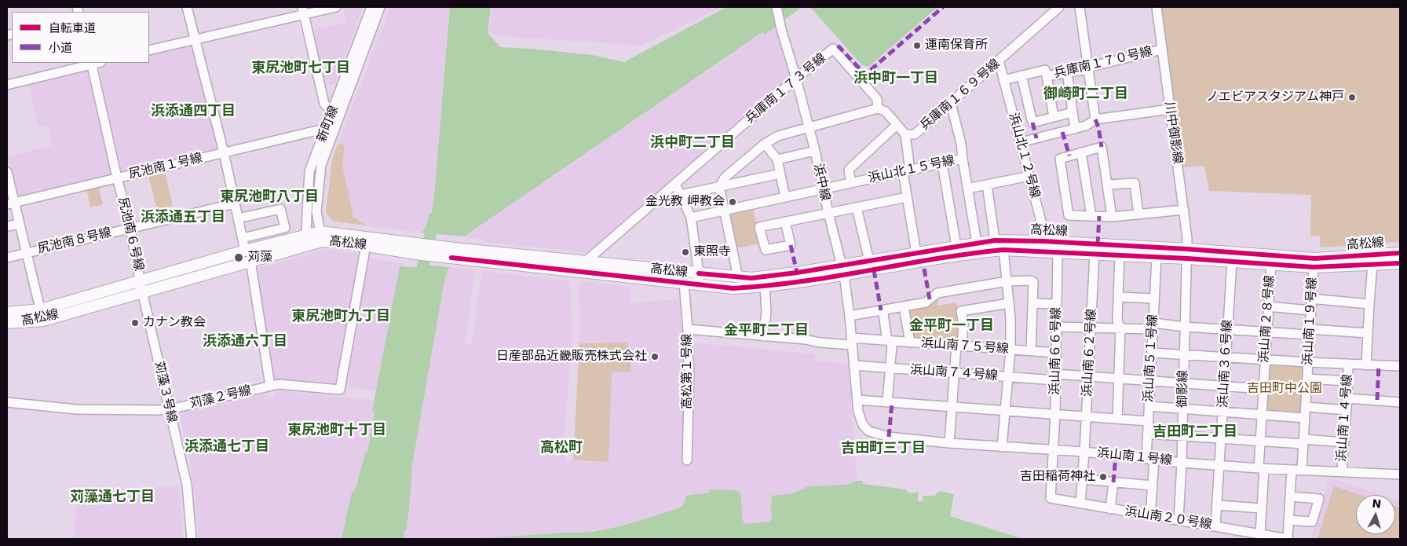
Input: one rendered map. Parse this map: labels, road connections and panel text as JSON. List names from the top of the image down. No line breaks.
{"streets":{"main road":["高松線"],"street":["兵庫南１７０号線","兵庫南１７３号線","兵庫南１６９号線","新町線","川中御影線","浜山北１２号線","尻池南１号線","浜山北１５号線","浜中線","尻池南６号線","尻池南８号線","浜山南２８号線","浜山南１９号線","浜山南７５号線","浜山南６６号線","浜山南６２号線","浜山南５１号線","浜山南３６号線","高松第１号線","浜山南７４号線","御影線","苅藻３号線","苅藻２号線","浜山南１４号線","浜山南１号線","浜山南２０号線"]},"crossings":[["兵庫南１７０号線","川中御影線"],["兵庫南１７０号線","浜山北１２号線"],["兵庫南１７３号線","兵庫南１６９号線"],["兵庫南１７３号線","浜中線"],["兵庫南１７３号線","高松線"],["兵庫南１６９号線","浜山北１２号線"],["新町線","尻池南１号線"],["新町線","高松線"],["川中御影線","高松線"],["川中御影線","御影線"],["浜山北１２号線","高松線"],["尻池南１号線","尻池南６号線"],["浜山北１５号線","浜中線"],["浜山北１５号線","高松線"],["浜中線","高松線"],["浜中線","浜山南７５号線"],["浜中線","浜山南７４号線"],["浜中線","浜山南１号線"],["高松線","尻池南６号線"],["高松線","浜山南２８号線"],["高松線","浜山南１９号線"],["高松線","浜山南６６号線"],["高松線","浜山南６２号線"],["高松線","浜山南５１号線"],["高松線","浜山南３６号線"],["高松線","高松第１号線"],["高松線","御影線"],["高松線","苅藻３号線"],["高松線","苅藻２号線"],["尻池南６号線","尻池南８号線"],["尻池南６号線","苅藻３号線"],["浜山南２８号線","浜山南７４号線"],["浜山南２８号線","浜山南１号線"],["浜山南２８号線","浜山南２０号線"],["浜山南１９号線","浜山南１号線"],["浜山南７５号線","浜山南６６号線"],["浜山南７５号線","高松第１号線"],["浜山南６６号線","浜山南７４号線"],["浜山南６６号線","浜山南１号線"],["浜山南６６号線","浜山南２０号線"],["浜山南６２号線","浜山南７４号線"],["浜山南６２号線","浜山南１号線"],["浜山南６２号線","浜山南２０号線"],["浜山南５１号線","浜山南７４号線"],["浜山南５１号線","浜山南１号線"],["浜山南５１号線","浜山南２０号線"],["浜山南３６号線","浜山南７４号線"],["浜山南３６号線","浜山南１号線"],["浜山南３６号線","浜山南２０号線"],["浜山南７４号線","御影線"],["御影線","浜山南１号線"],["御影線","浜山南２０号線"],["苅藻３号線","苅藻２号線"],["浜山南１４号線","浜山南１号線"],["浜山南１号線","浜山南２０号線"]],"districts":["東尻池町七丁目","浜中町一丁目","御崎町二丁目","浜添通四丁目","浜中町二丁目","東尻池町八丁目","浜添通五丁目","東尻池町九丁目","金平町一丁目","金平町二丁目","浜添通六丁目","東尻池町十丁目","吉田町二丁目","浜添通七丁目","高松町","吉田町三丁目","苅藻通七丁目"],"parks":["吉田町中公園"],"places":["運南保育所","ノエビアスタジアム神戸","金光教 岬教会","東照寺","苅藻","カナン教会","日産部品近畿販売株式会社","吉田稲荷神社"],"legend":["自転車道","小道"],"north":"top"}
